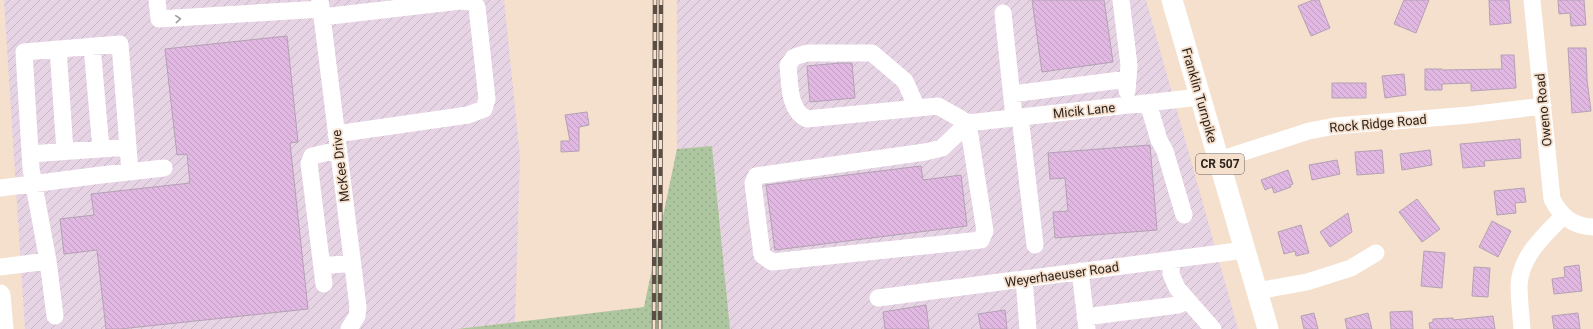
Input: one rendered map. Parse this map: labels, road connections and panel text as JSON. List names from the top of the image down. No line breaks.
{"streets":{"main road":["Franklin Turnpike","CR 507"],"street":["Micik Lane","Oweno Road","Rock Ridge Road","McKee Drive","Weyerhaeuser Road"]},"crossings":[["Franklin Turnpike","Micik Lane"],["Franklin Turnpike","Rock Ridge Road"],["Franklin Turnpike","Weyerhaeuser Road"],["Oweno Road","Rock Ridge Road"]]}
